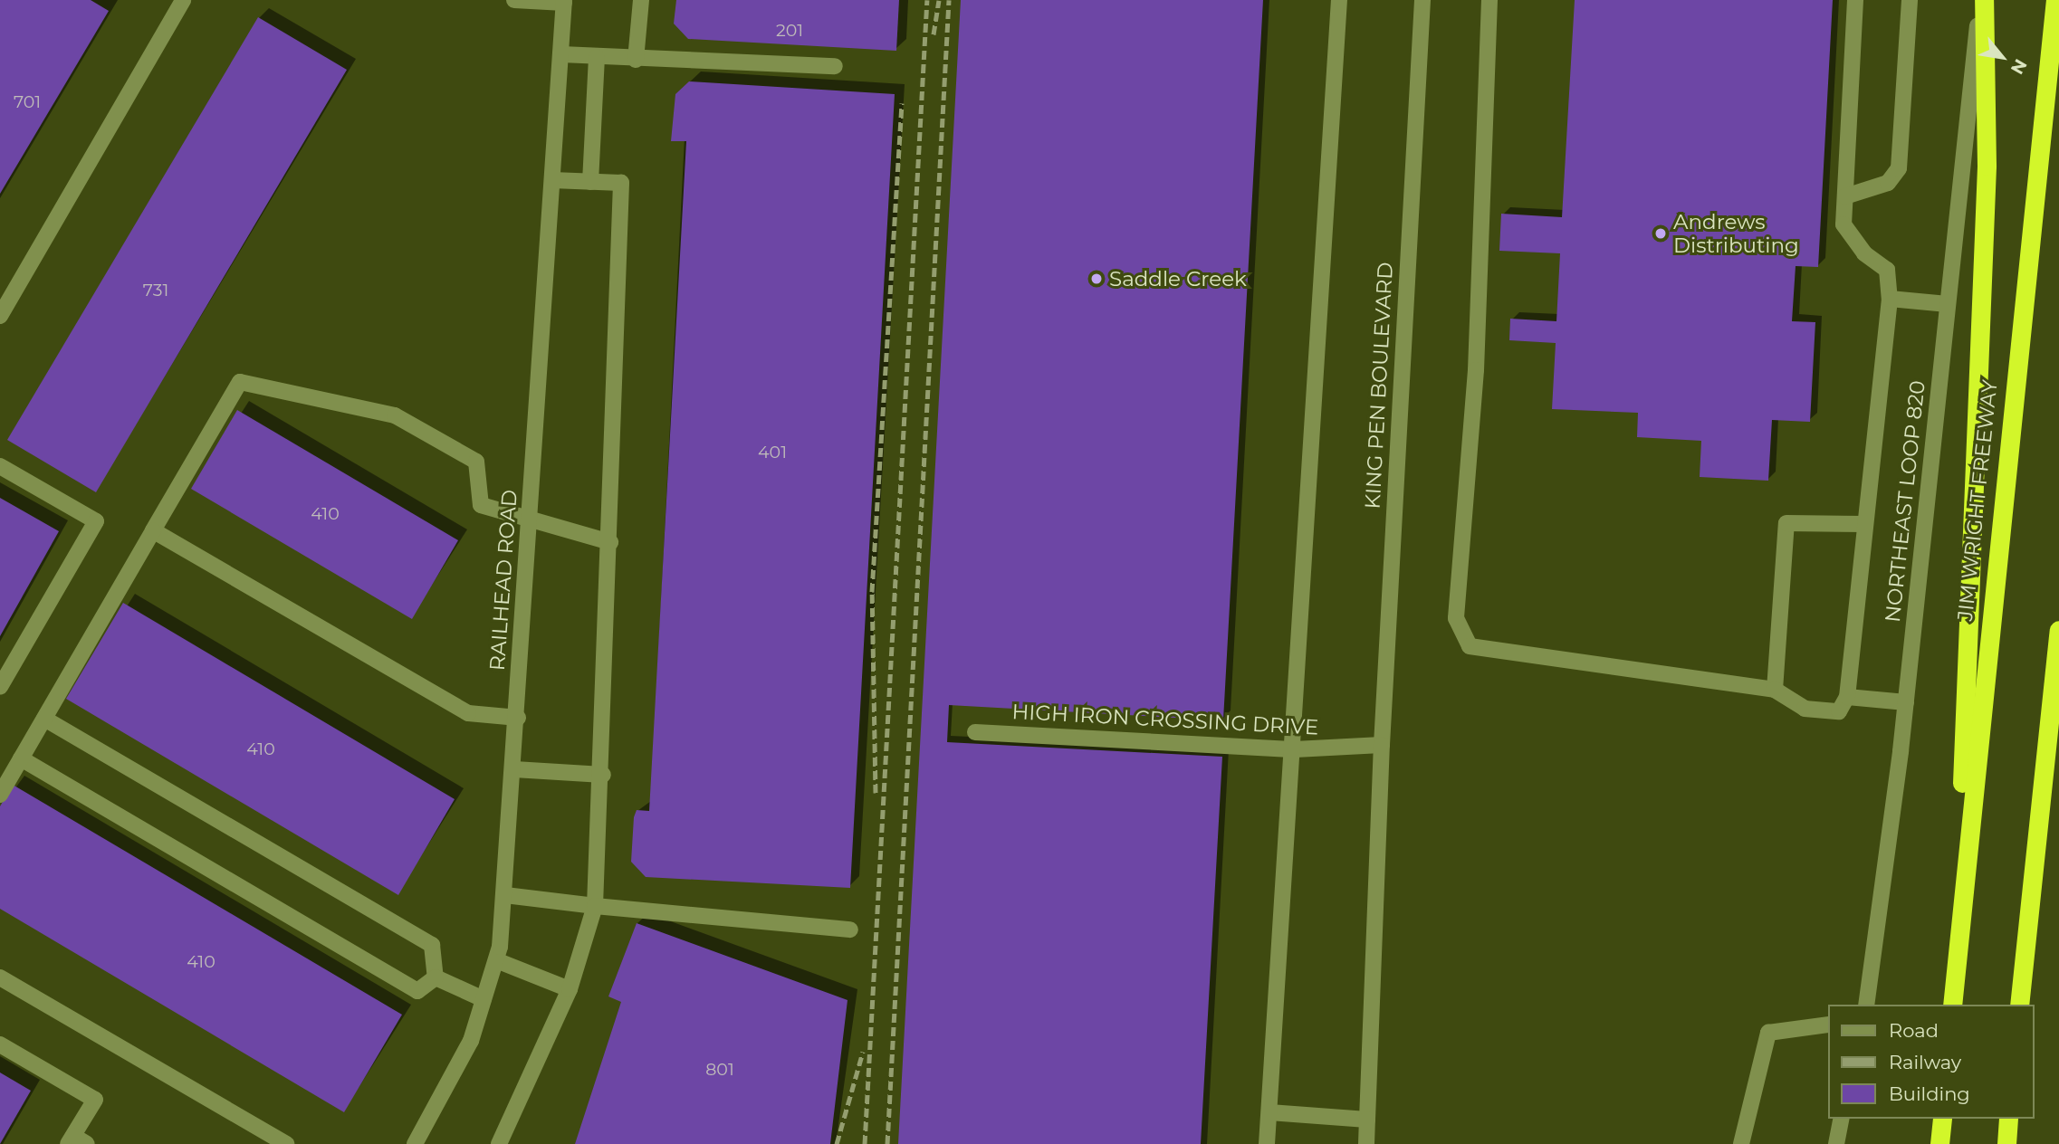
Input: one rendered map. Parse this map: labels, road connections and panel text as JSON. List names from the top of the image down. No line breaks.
{"streets":{"highway":["JIM WRIGHT FREEWAY"],"street":["KING PEN BOULEVARD","NORTHEAST LOOP 820","RAILHEAD ROAD","HIGH IRON CROSSING DRIVE"]},"crossings":[["KING PEN BOULEVARD","HIGH IRON CROSSING DRIVE"]],"places":["Andrews Distributing","Saddle Creek"],"house_numbers":["201","701","731","401","410","410","410","801"],"legend":["Road","Railway","Building"],"north":"bottom right"}
